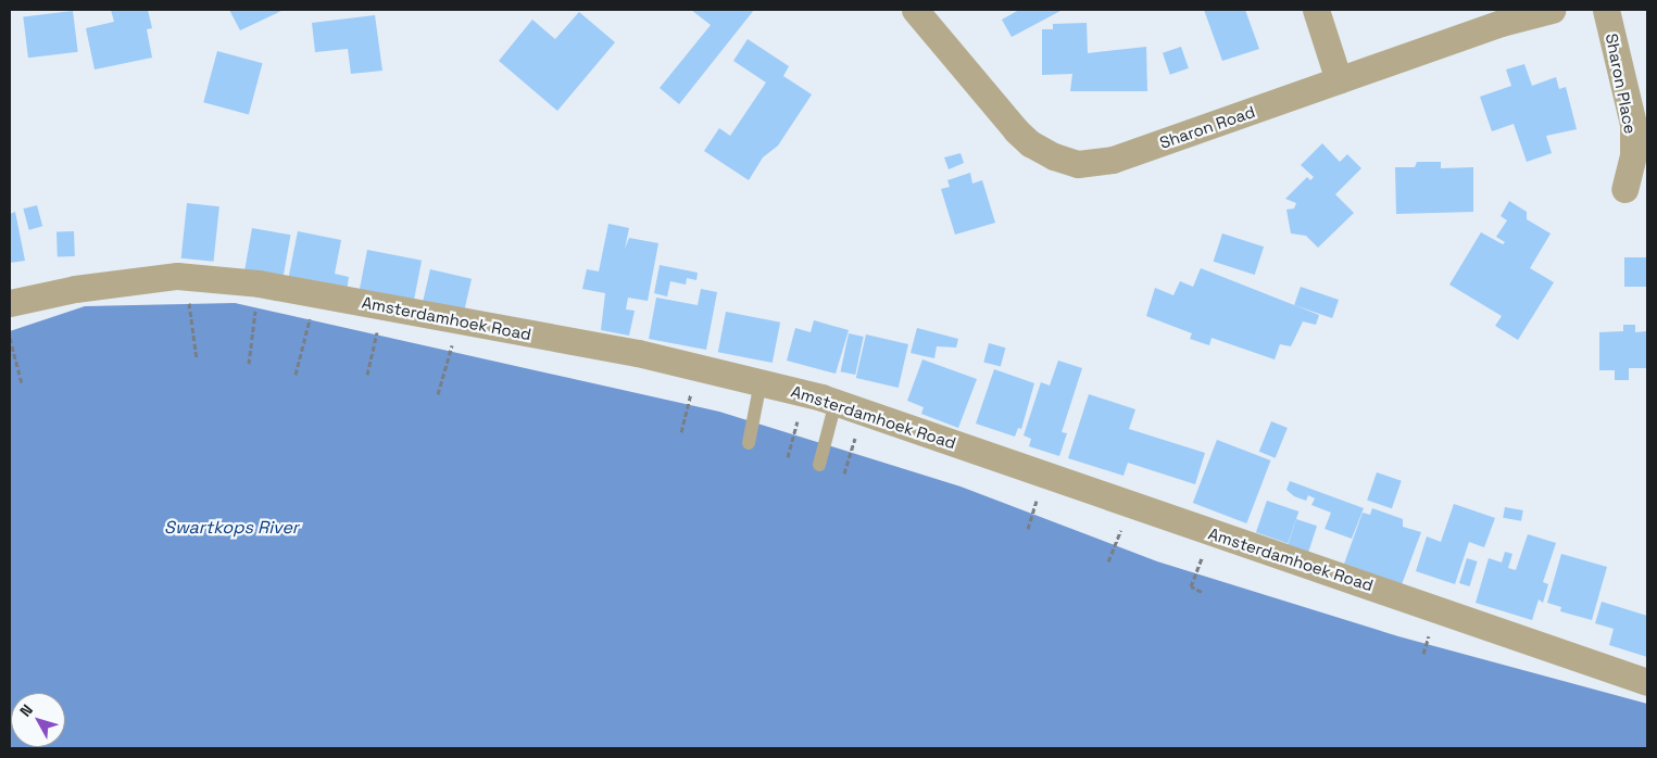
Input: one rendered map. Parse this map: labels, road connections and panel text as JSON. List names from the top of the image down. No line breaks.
{"streets":{"street":["Sharon Place","Sharon Road","Amsterdamhoek Road"]},"water":["Swartkops River"],"north":"top left"}
